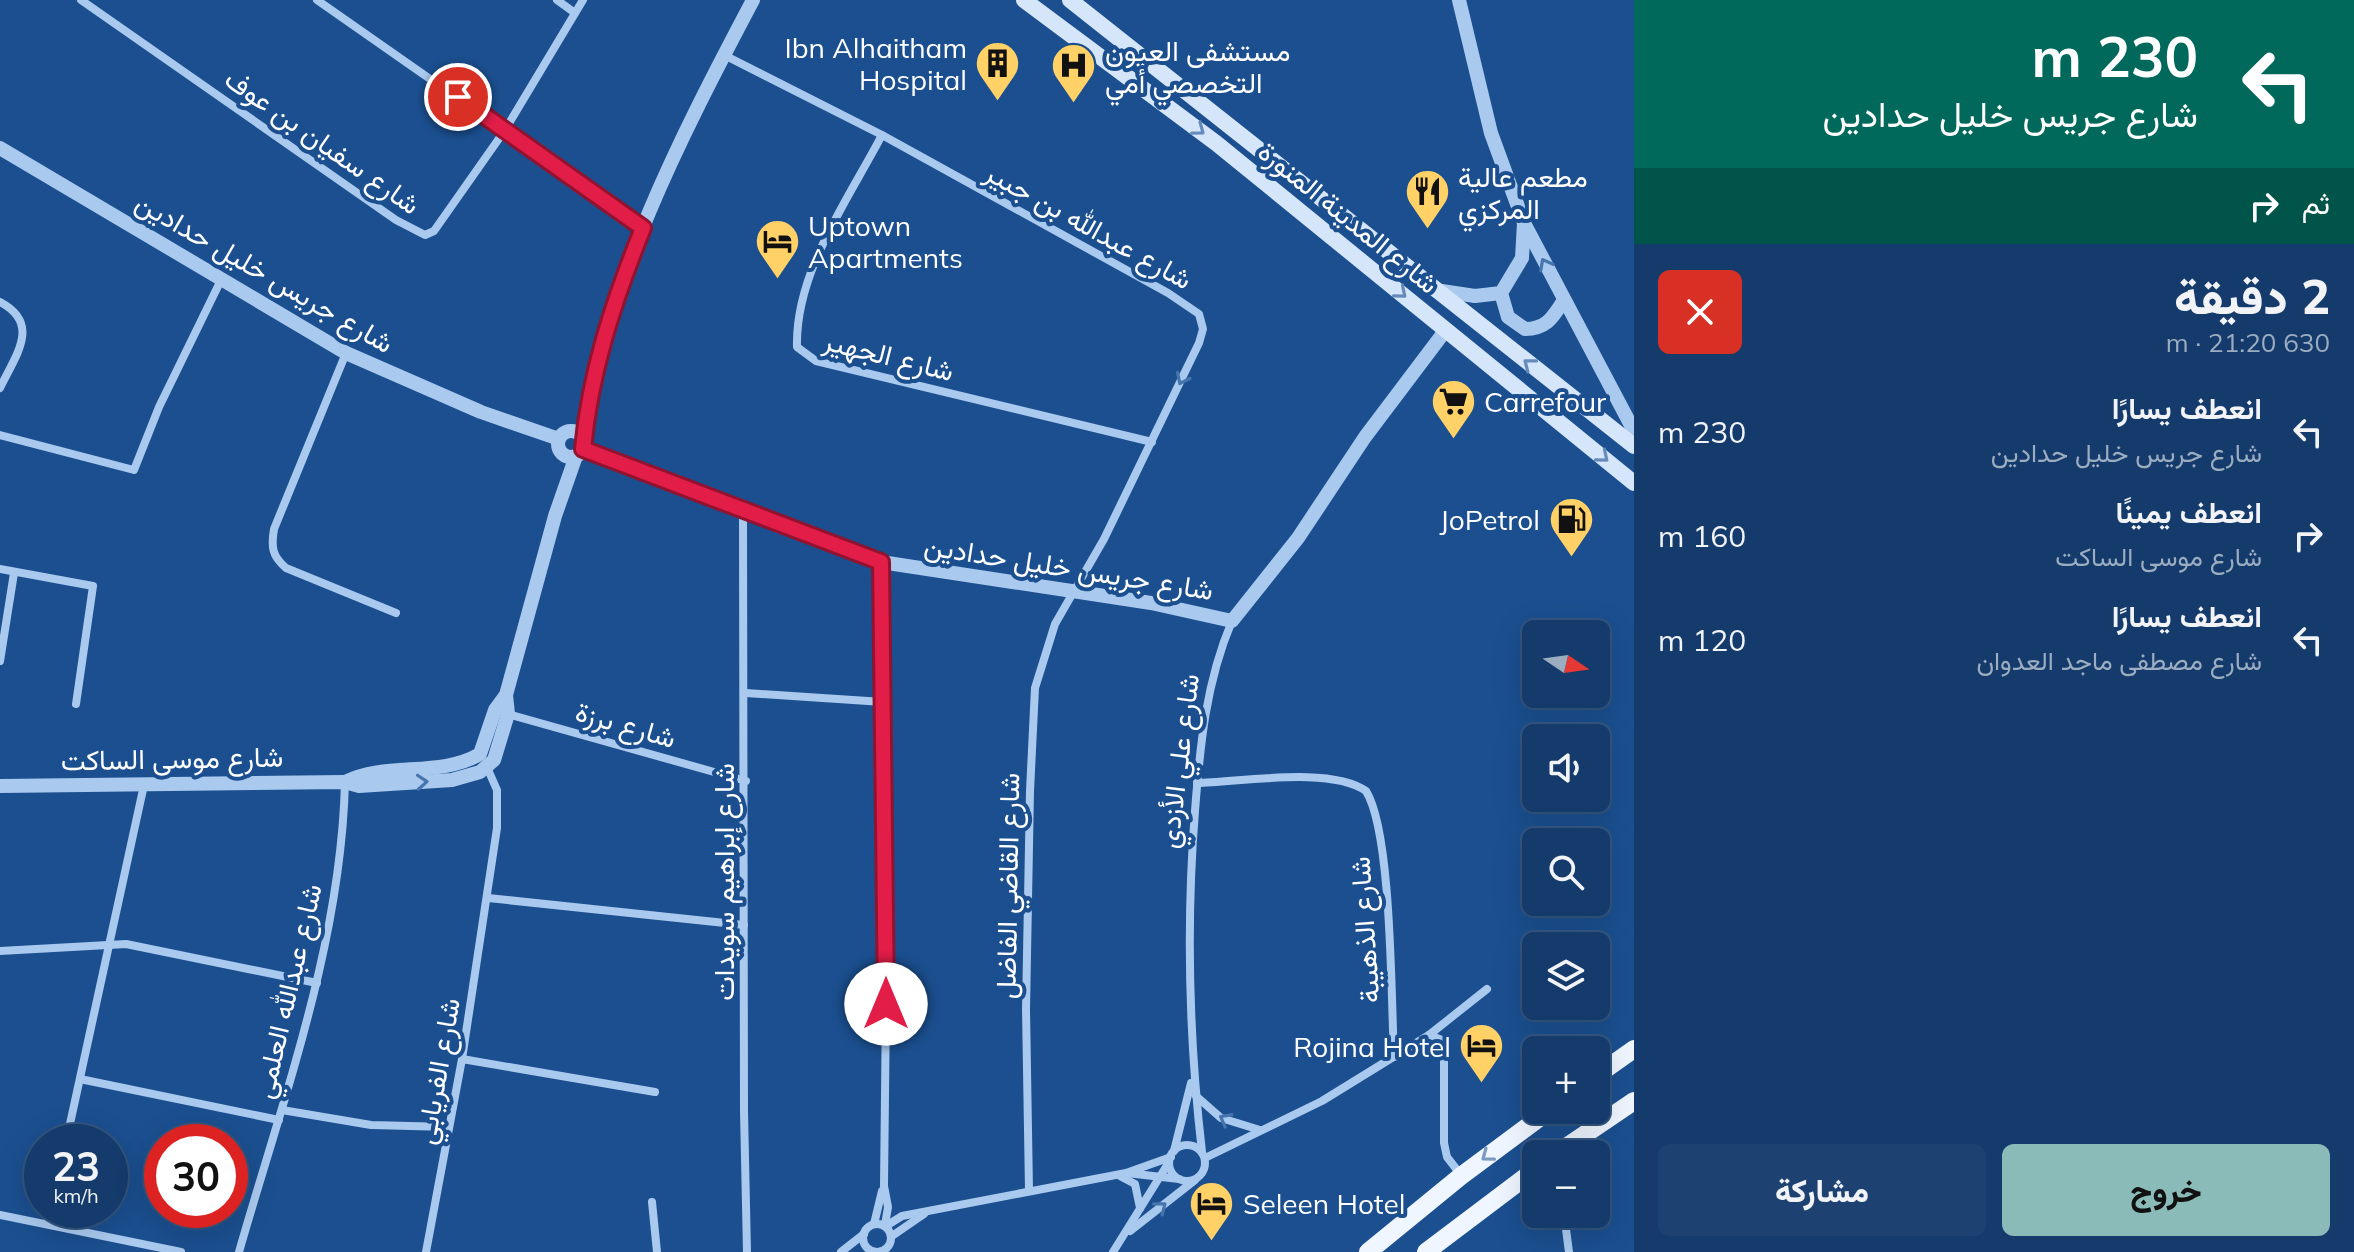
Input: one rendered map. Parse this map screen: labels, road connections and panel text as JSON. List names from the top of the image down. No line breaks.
{"streets":{"main road":["شارع المدينة المنورة"],"street":["شارع سفيان بن عوف","شارع عبدالله بن جبير","شارع جريس خليل حدادين","شارع الجهير","شارع برزة","شارع موسى الساكت","شارع علي الأزدي","شارع إبراهيم سويدات","شارع القاضي الفاضل","شارع الذهيبة","شارع عبدالله العلمي","شارع الفريابي"]},"crossings":[["شارع المدينة المنورة","شارع علي الأزدي"],["شارع عبدالله بن جبير","شارع جريس خليل حدادين"],["شارع عبدالله بن جبير","شارع الجهير"],["شارع عبدالله بن جبير","شارع القاضي الفاضل"],["شارع جريس خليل حدادين","شارع علي الأزدي"],["شارع جريس خليل حدادين","شارع إبراهيم سويدات"],["شارع جريس خليل حدادين","شارع القاضي الفاضل"],["شارع برزة","شارع إبراهيم سويدات"],["شارع موسى الساكت","شارع عبدالله العلمي"],["شارع موسى الساكت","شارع الفريابي"],["شارع علي الأزدي","شارع الذهيبة"]],"one_way":["شارع عبدالله بن جبير"],"places":{"building":["Ibn Alhaitham Hospital"],"hospital":["مستشفى العيون التخصصي أمي"],"restaurant":["مطعم عالية المركزي"],"hotel":["Uptown Apartments","Rojina Hotel","Seleen Hotel"],"supermarket":["Carrefour"],"fuel station":["JoPetrol"]},"north":"right","page":{"turn":["230 m","شارع جريس خليل حدادين"],"then":"ثم","heading":["2 دقيقة","630 m · 21:20"],"list":[{"name":"انعطف يسارًا","note":"شارع جريس خليل حدادين","value":"230 m"},{"name":"انعطف يمينًا","note":"شارع موسى الساكت","value":"160 m"},{"name":"انعطف يسارًا","note":"شارع مصطفى ماجد العدوان","value":"120 m"}],"map_buttons":["+","−"],"speed":"23 km/h","limit":"30","buttons":["خروج","مشاركة"]}}
